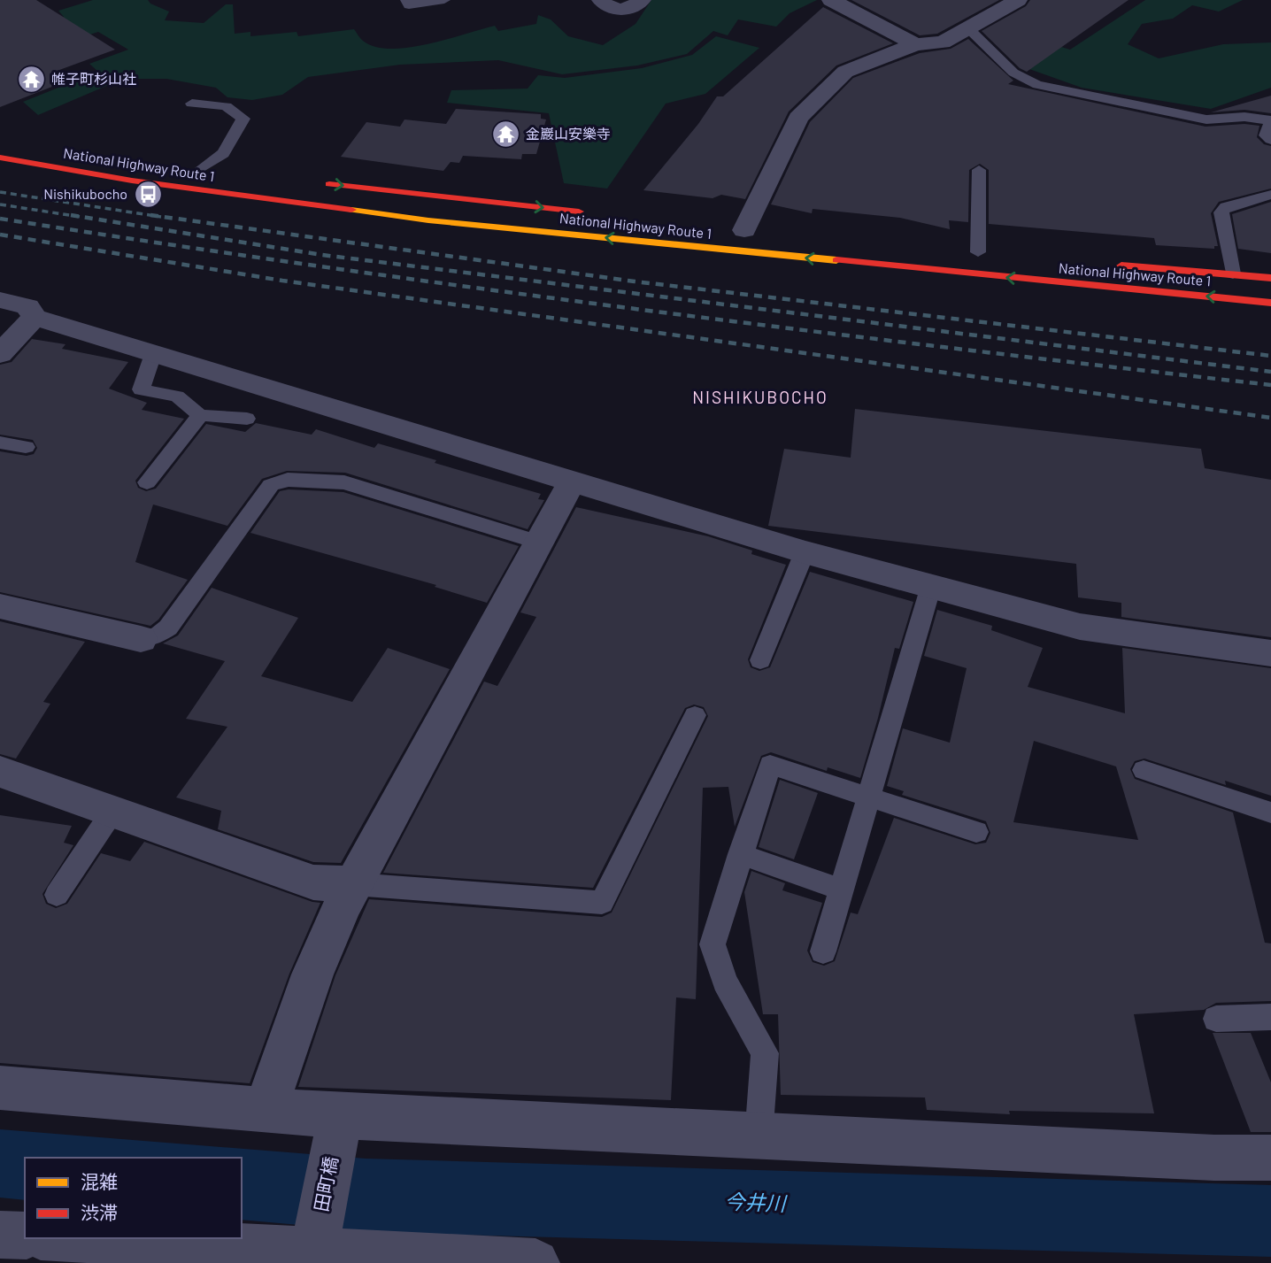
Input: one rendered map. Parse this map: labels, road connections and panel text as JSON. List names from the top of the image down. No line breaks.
{"streets":{"highway":["National Highway Route 1"],"street":["田町橋"]},"districts":["NISHIKUBOCHO"],"water":["今井川"],"places":{"temple":["帷子町杉山社","金巖山安樂寺"],"bus stop":["Nishikubocho"]},"legend":["混雑","渋滞"]}
